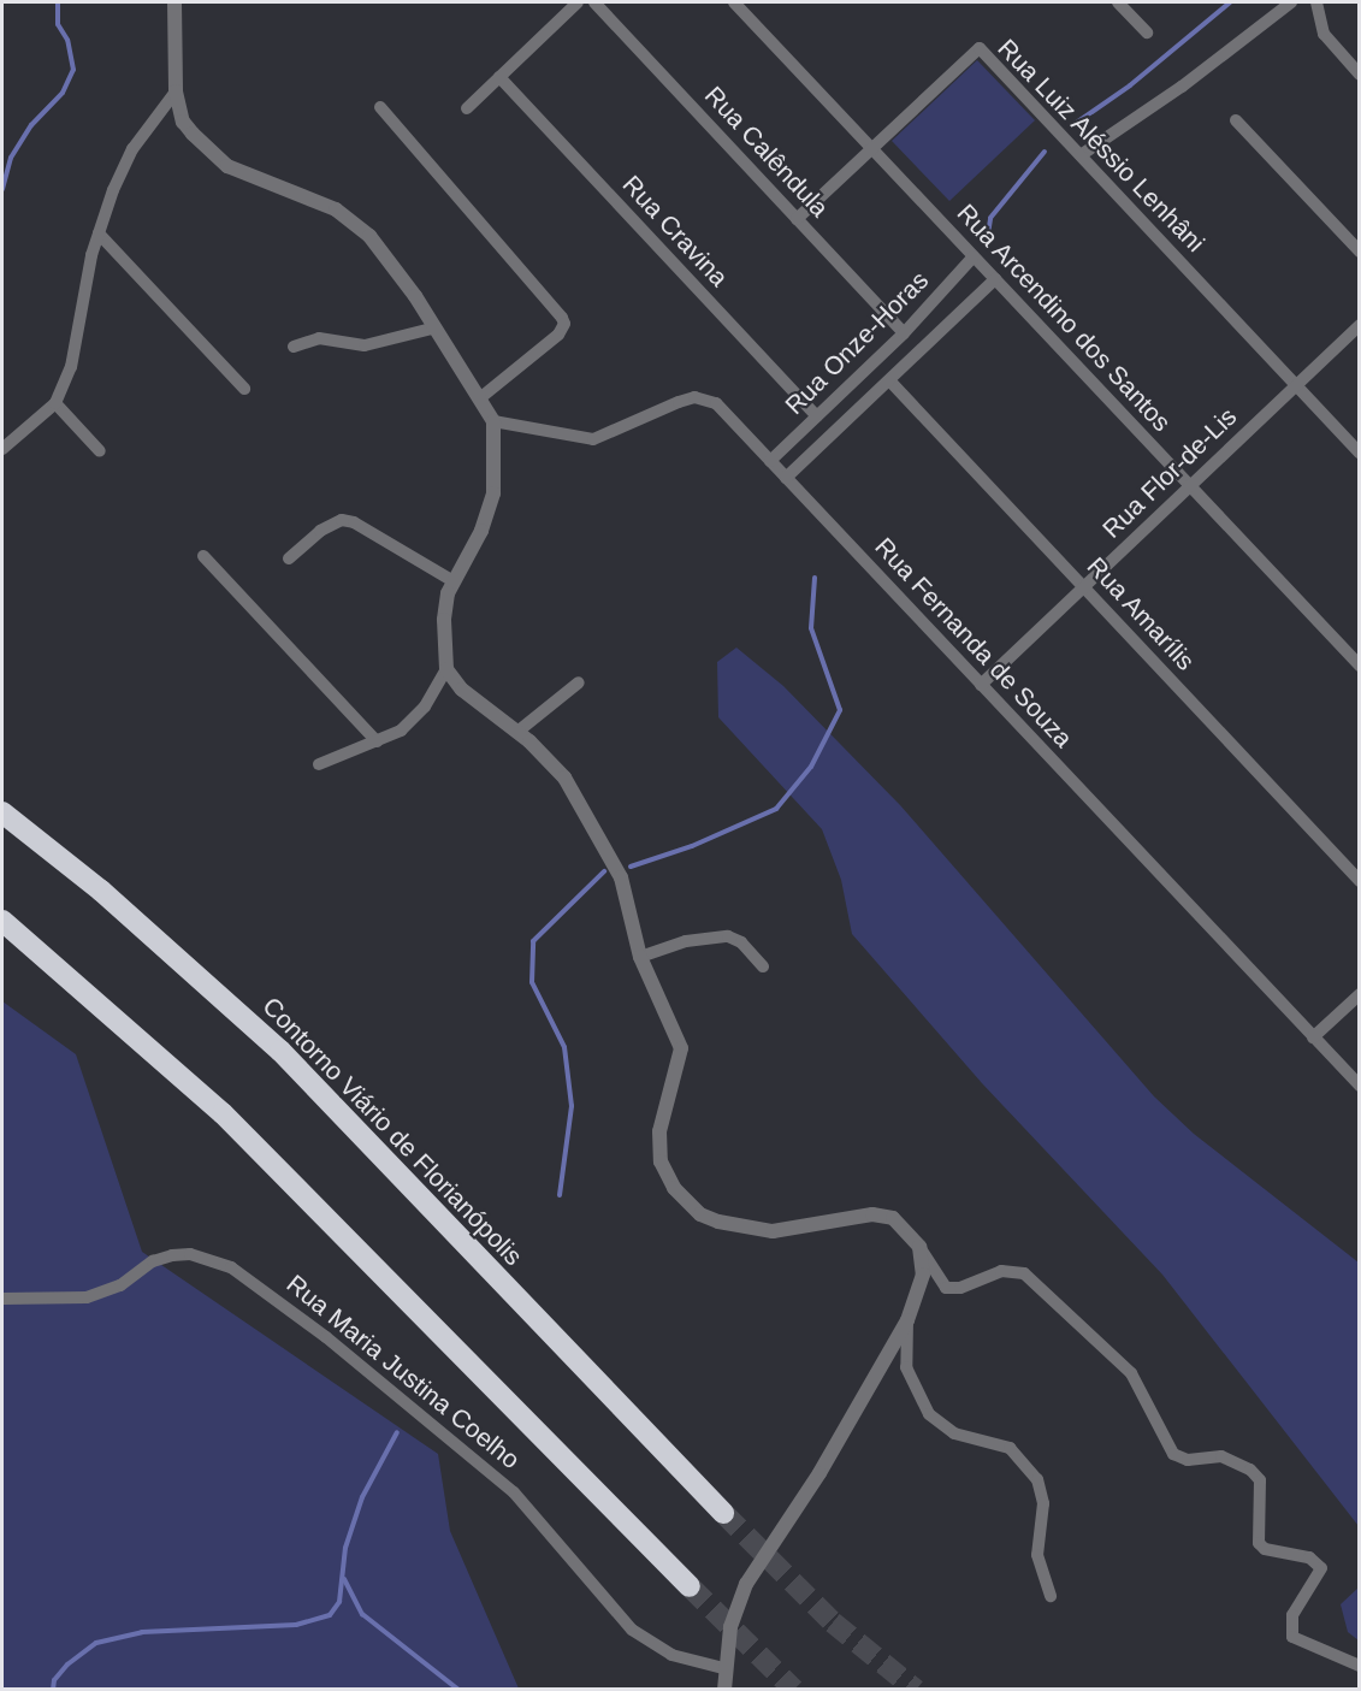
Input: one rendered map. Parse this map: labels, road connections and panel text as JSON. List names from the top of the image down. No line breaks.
{"streets":{"highway":["Contorno Viário de Florianópolis"],"street":["Rua Luiz Aléssio Lenhâni","Rua Calêndula","Rua Cravina","Rua Arcendino dos Santos","Rua Onze-Horas","Rua Flor-de-Lis","Rua Amarílis","Rua Fernanda de Souza","Rua Maria Justina Coelho"]},"crossings":[["Rua Luiz Aléssio Lenhâni","Rua Calêndula"],["Rua Luiz Aléssio Lenhâni","Rua Arcendino dos Santos"],["Rua Luiz Aléssio Lenhâni","Rua Flor-de-Lis"],["Rua Calêndula","Rua Onze-Horas"],["Rua Cravina","Rua Onze-Horas"],["Rua Arcendino dos Santos","Rua Onze-Horas"],["Rua Arcendino dos Santos","Rua Flor-de-Lis"],["Rua Onze-Horas","Rua Amarílis"],["Rua Onze-Horas","Rua Fernanda de Souza"],["Rua Flor-de-Lis","Rua Amarílis"],["Rua Flor-de-Lis","Rua Fernanda de Souza"]]}
